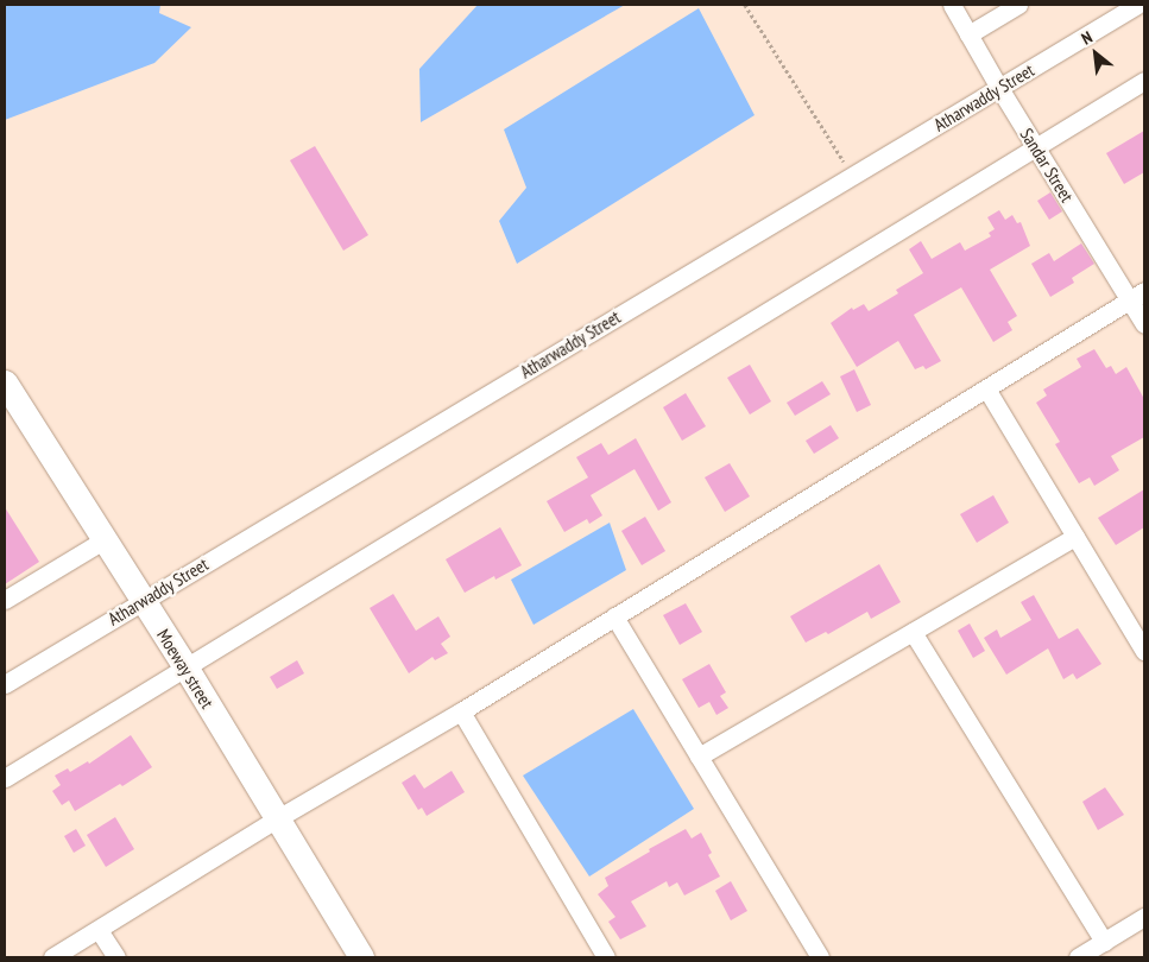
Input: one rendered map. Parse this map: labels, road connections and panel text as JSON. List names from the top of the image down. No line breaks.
{"streets":{"street":["Atharwaddy Street","Sandar Street","Moeway street"]},"crossings":[["Atharwaddy Street","Sandar Street"],["Atharwaddy Street","Moeway street"]],"north":"top left"}
